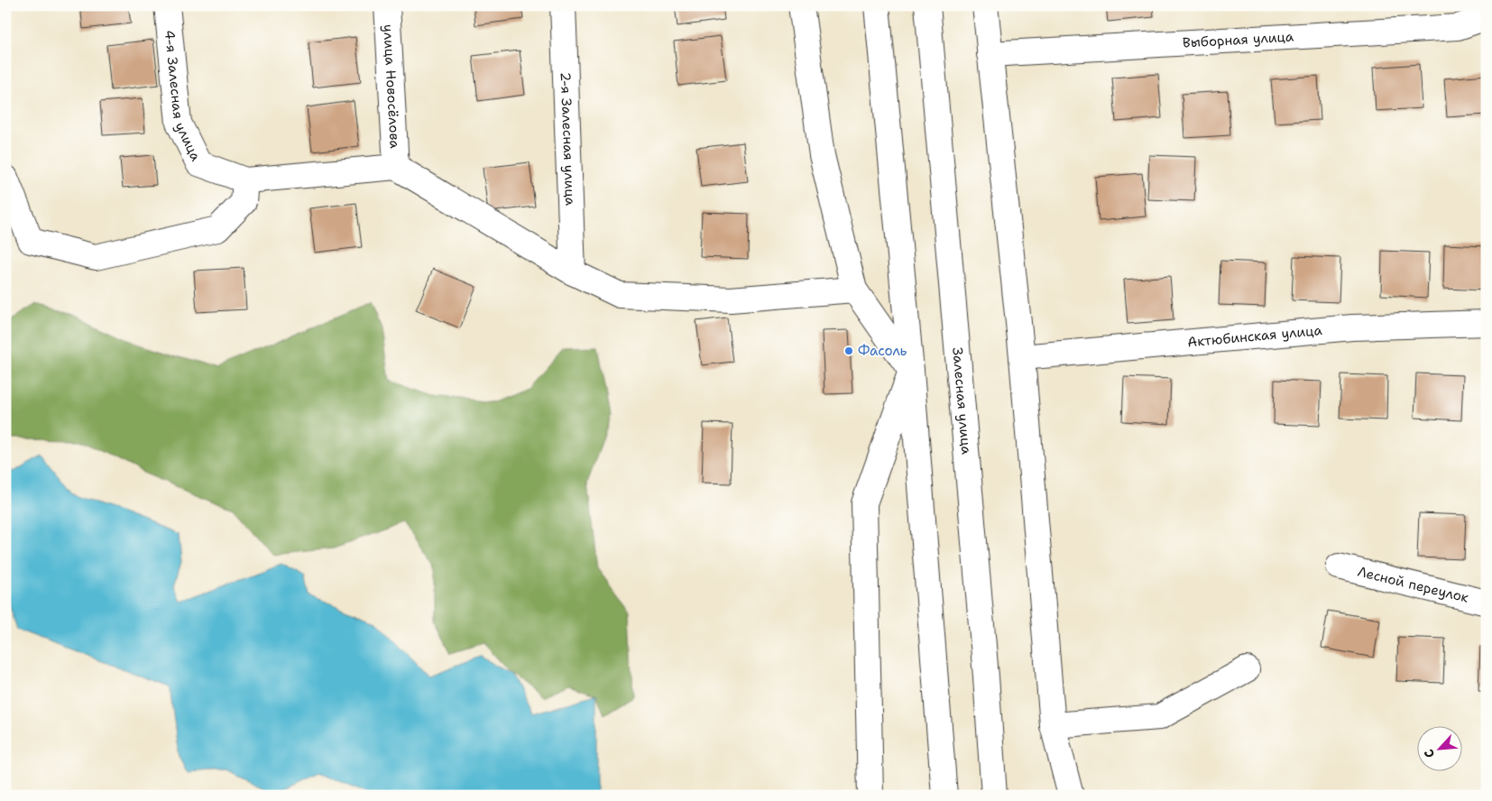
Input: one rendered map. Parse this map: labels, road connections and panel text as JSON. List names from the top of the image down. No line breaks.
{"streets":{"street":["Выборная улица","улица Новосёлова","4-я Залесная улица","2-я Залесная улица","Актюбинская улица","Залесная улица","Лесной переулок"]},"places":["Фасоль"],"north":"bottom left"}
